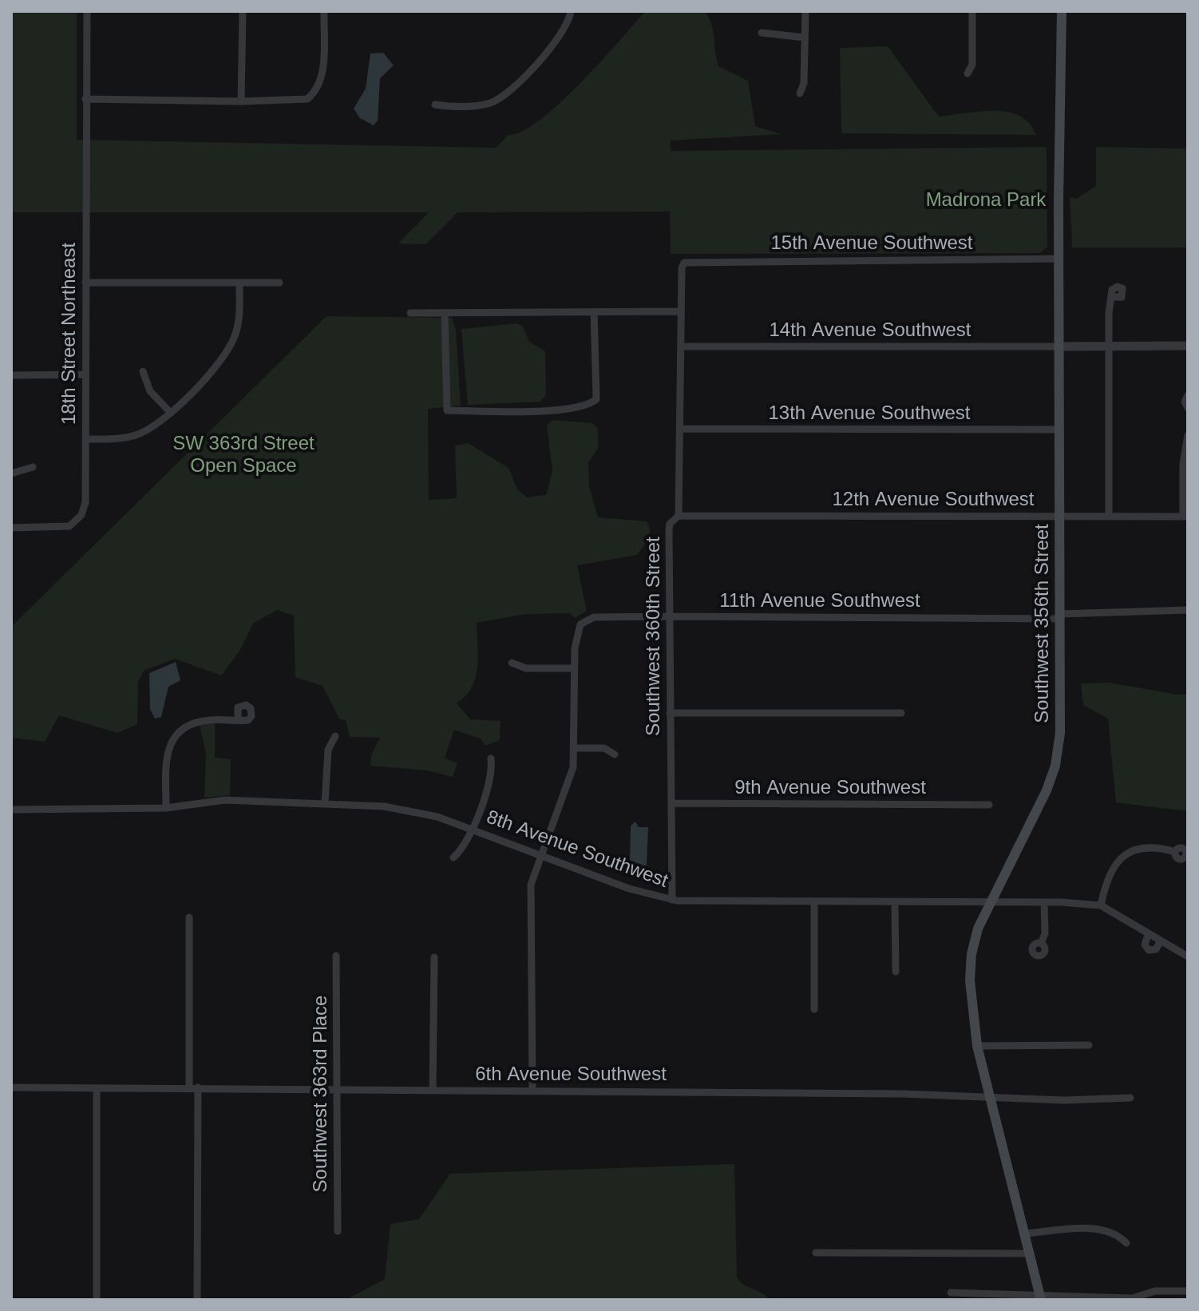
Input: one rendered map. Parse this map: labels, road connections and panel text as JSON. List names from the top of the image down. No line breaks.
{"streets":{"main road":["Southwest 356th Street"],"street":["15th Avenue Southwest","14th Avenue Southwest","18th Street Northeast","13th Avenue Southwest","12th Avenue Southwest","11th Avenue Southwest","Southwest 360th Street","9th Avenue Southwest","8th Avenue Southwest","6th Avenue Southwest","Southwest 363rd Place"]},"crossings":[["15th Avenue Southwest","Southwest 356th Street"],["15th Avenue Southwest","Southwest 360th Street"],["14th Avenue Southwest","Southwest 356th Street"],["14th Avenue Southwest","Southwest 360th Street"],["13th Avenue Southwest","Southwest 356th Street"],["13th Avenue Southwest","Southwest 360th Street"],["12th Avenue Southwest","Southwest 356th Street"],["12th Avenue Southwest","Southwest 360th Street"],["11th Avenue Southwest","Southwest 356th Street"],["11th Avenue Southwest","Southwest 360th Street"],["Southwest 356th Street","8th Avenue Southwest"],["Southwest 356th Street","6th Avenue Southwest"],["Southwest 360th Street","9th Avenue Southwest"],["Southwest 360th Street","8th Avenue Southwest"],["6th Avenue Southwest","Southwest 363rd Place"]],"parks":["Madrona Park","SW 363rd Street Open Space"]}
